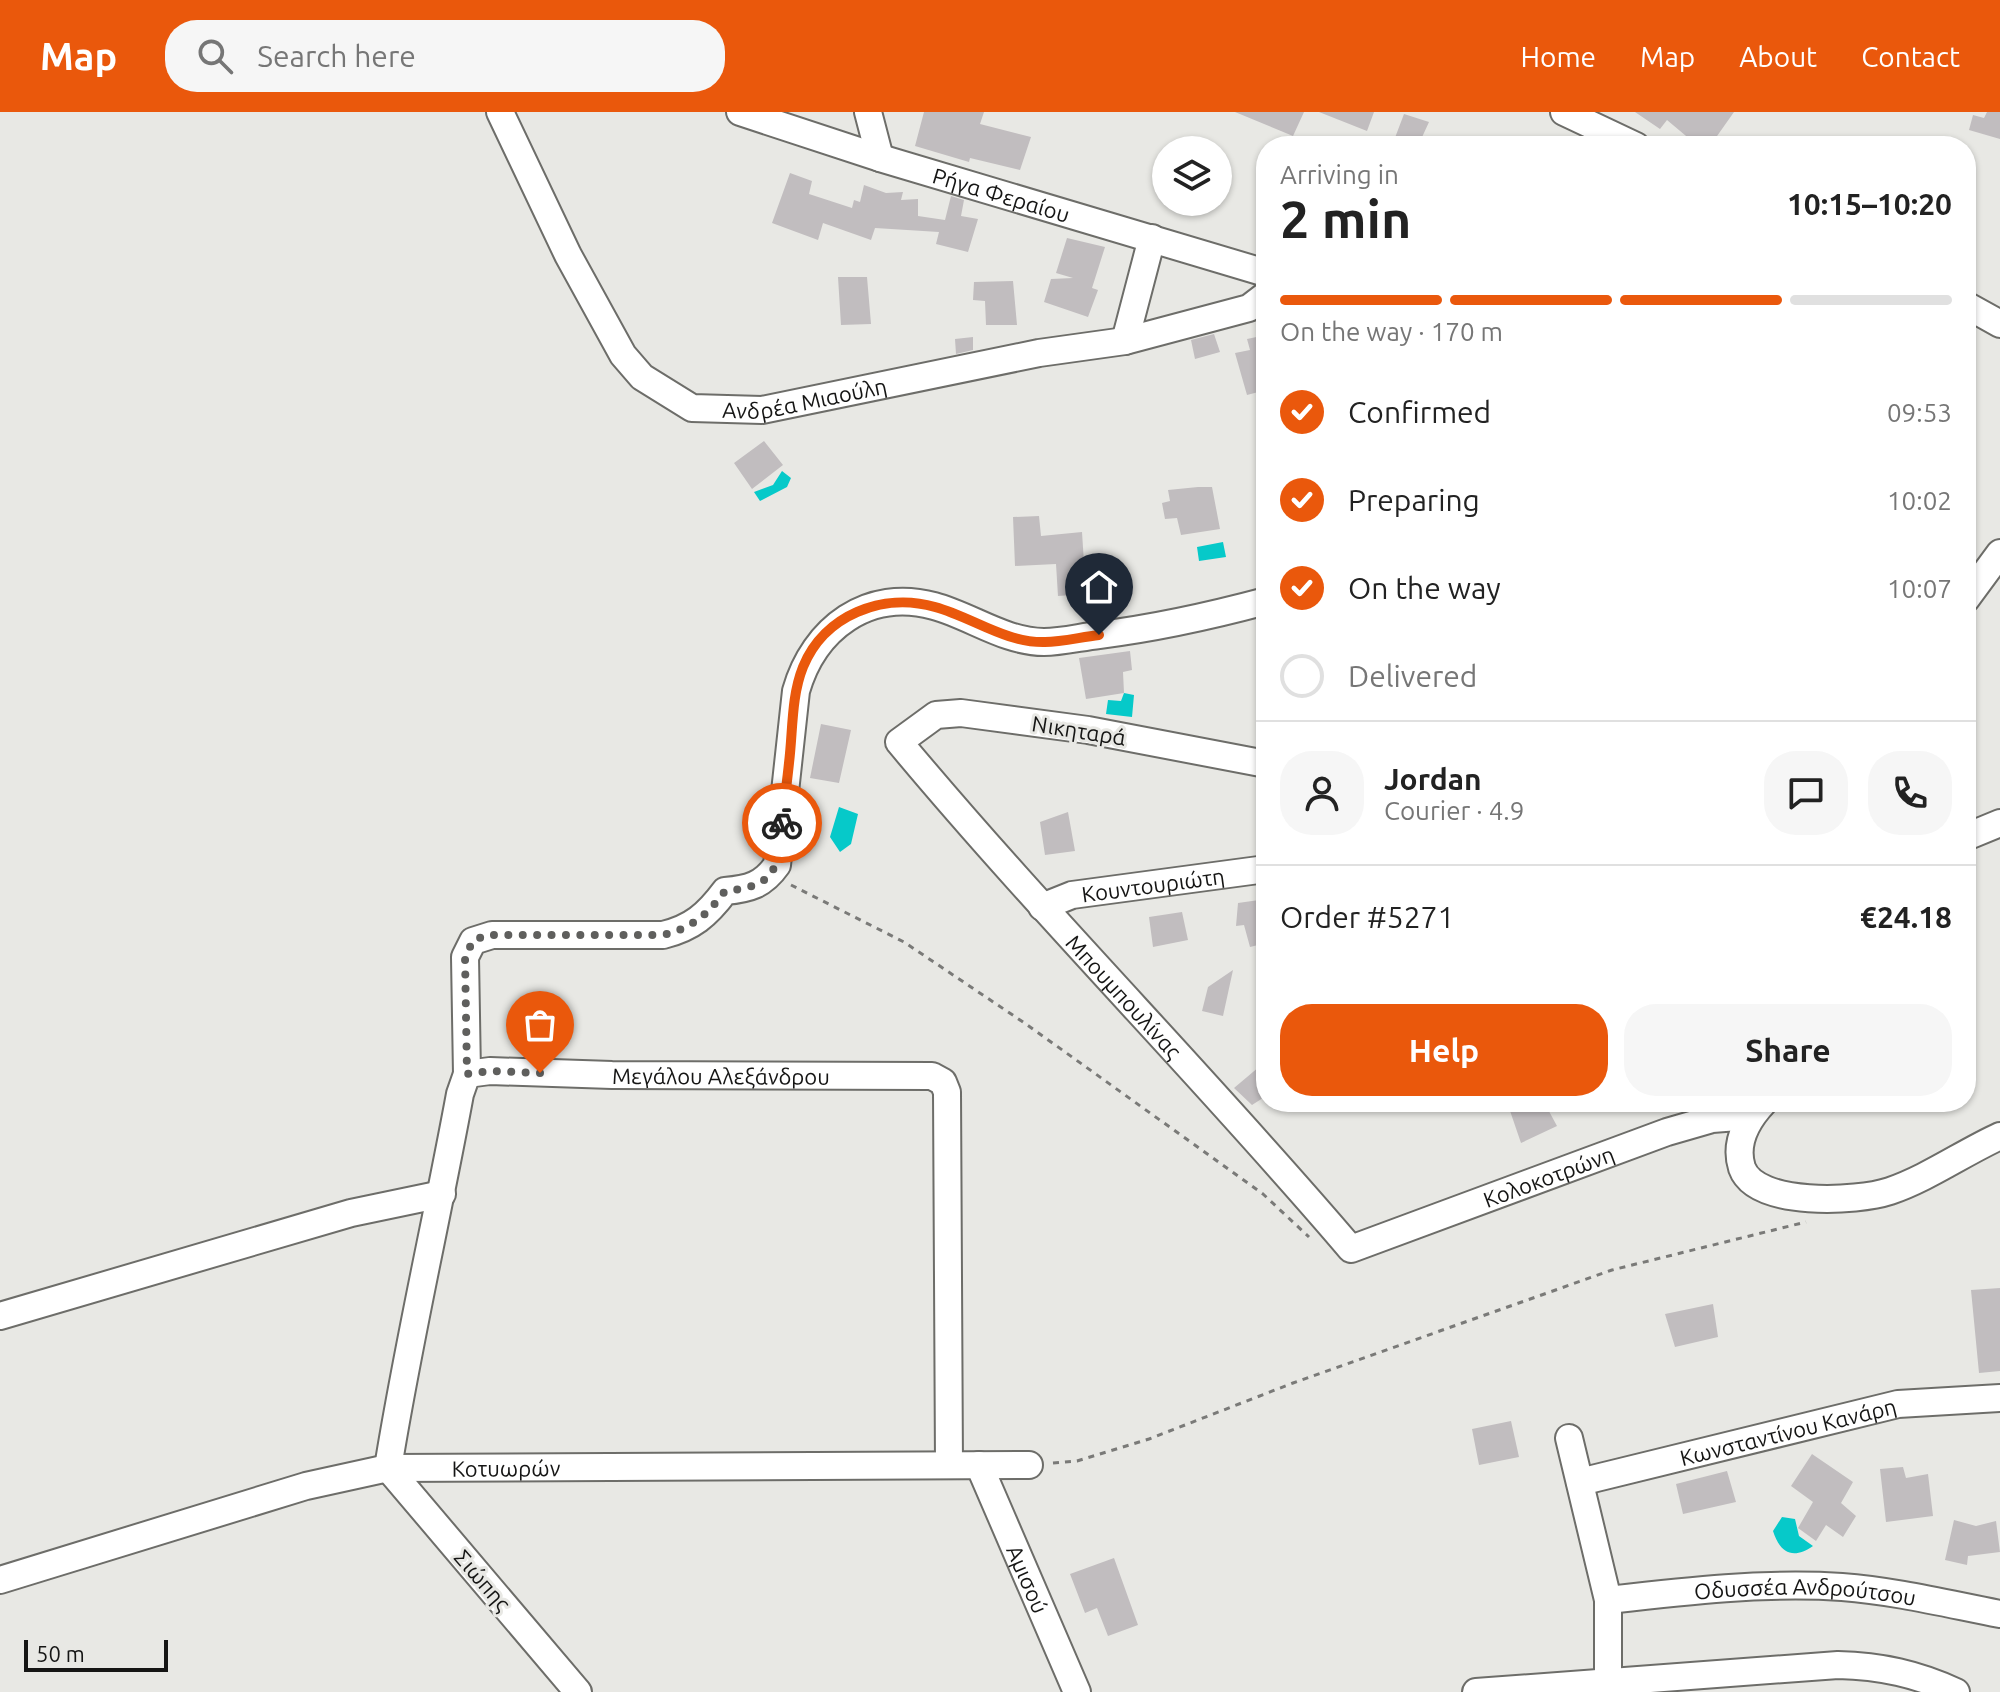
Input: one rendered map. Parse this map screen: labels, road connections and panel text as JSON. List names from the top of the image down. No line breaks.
{"streets":{"street":["Ρήγα Φεραίου","Ανδρέα Μιαούλη","Νικηταρά","Κουντουριώτη","Μπουμπουλίνας","Μεγάλου Αλεξάνδρου","Κολοκοτρώνη","Κωνσταντίνου Κανάρη","Κοτυωρών","Αμισού","Σιώπης","Οδυσσέα Ανδρούτσου"]},"crossings":[["Νικηταρά","Μπουμπουλίνας"],["Κουντουριώτη","Μπουμπουλίνας"],["Μπουμπουλίνας","Κολοκοτρώνη"],["Μεγάλου Αλεξάνδρου","Κοτυωρών"],["Κοτυωρών","Αμισού"],["Κοτυωρών","Σιώπης"]],"scale_bar":"50 m","page":{"header":"Map","search":"Search here","nav":["Home","Map","About","Contact"],"heading":["2 min","Arriving in","10:15–10:20"],"panel":["Jordan","Courier · 4.9","Order #5271","€24.18"],"bar":"On the way · 170 m","list":[["Confirmed","09:53"],["Preparing","10:02"],["On the way","10:07"],"Delivered"],"buttons":["Help","Share"],"scale":"50 m"}}
